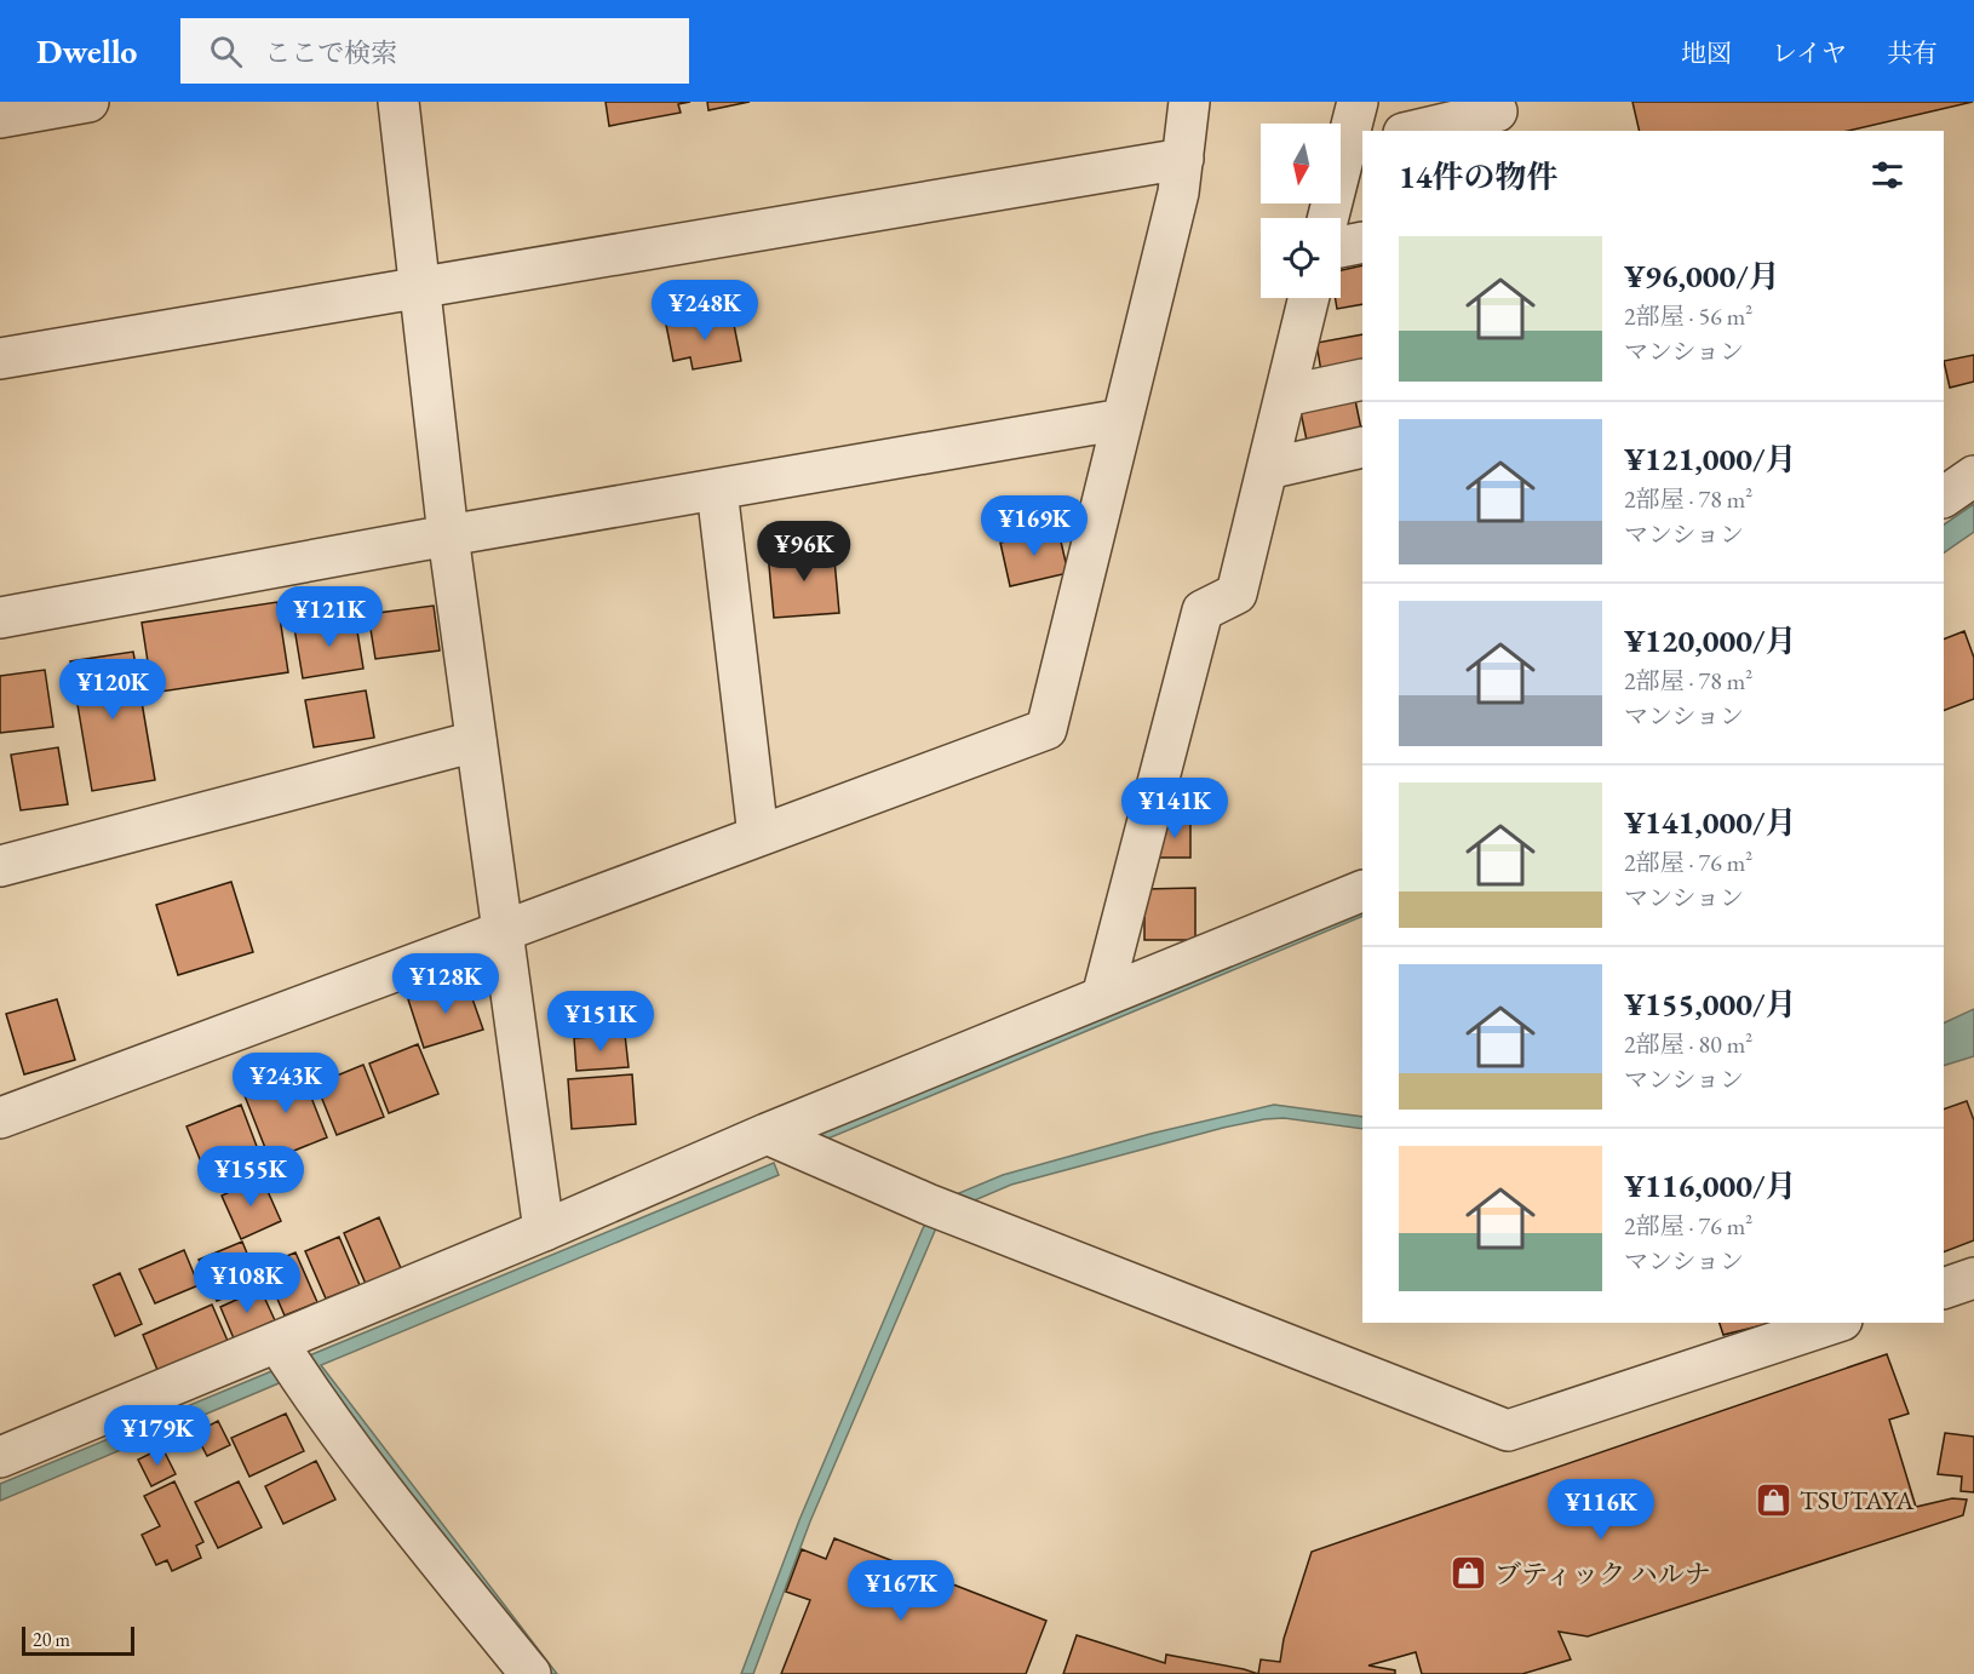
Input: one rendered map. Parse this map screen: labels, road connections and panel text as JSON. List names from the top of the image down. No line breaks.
{"places":{"shop":["TSUTAYA","ブティック ハルナ"]},"scale_bar":"20 m","north":"bottom","page":{"header":"Dwello","search":"ここで検索","nav":["地図","レイヤ","共有"],"heading":"14件の物件","list":[{"name":"¥96,000/月","note":"2部屋 · 56 m² · マンション"},{"name":"¥121,000/月","note":"2部屋 · 78 m² · マンション"},{"name":"¥120,000/月","note":"2部屋 · 78 m² · マンション"},{"name":"¥141,000/月","note":"2部屋 · 76 m² · マンション"},{"name":"¥155,000/月","note":"2部屋 · 80 m² · マンション"},{"name":"¥116,000/月","note":"2部屋 · 76 m² · マンション"}],"price":["¥248K","¥169K","¥96K","¥121K","¥120K","¥141K","¥128K","¥151K","¥243K","¥155K","¥108K","¥179K","¥116K","¥167K"],"scale":"20 m"}}
